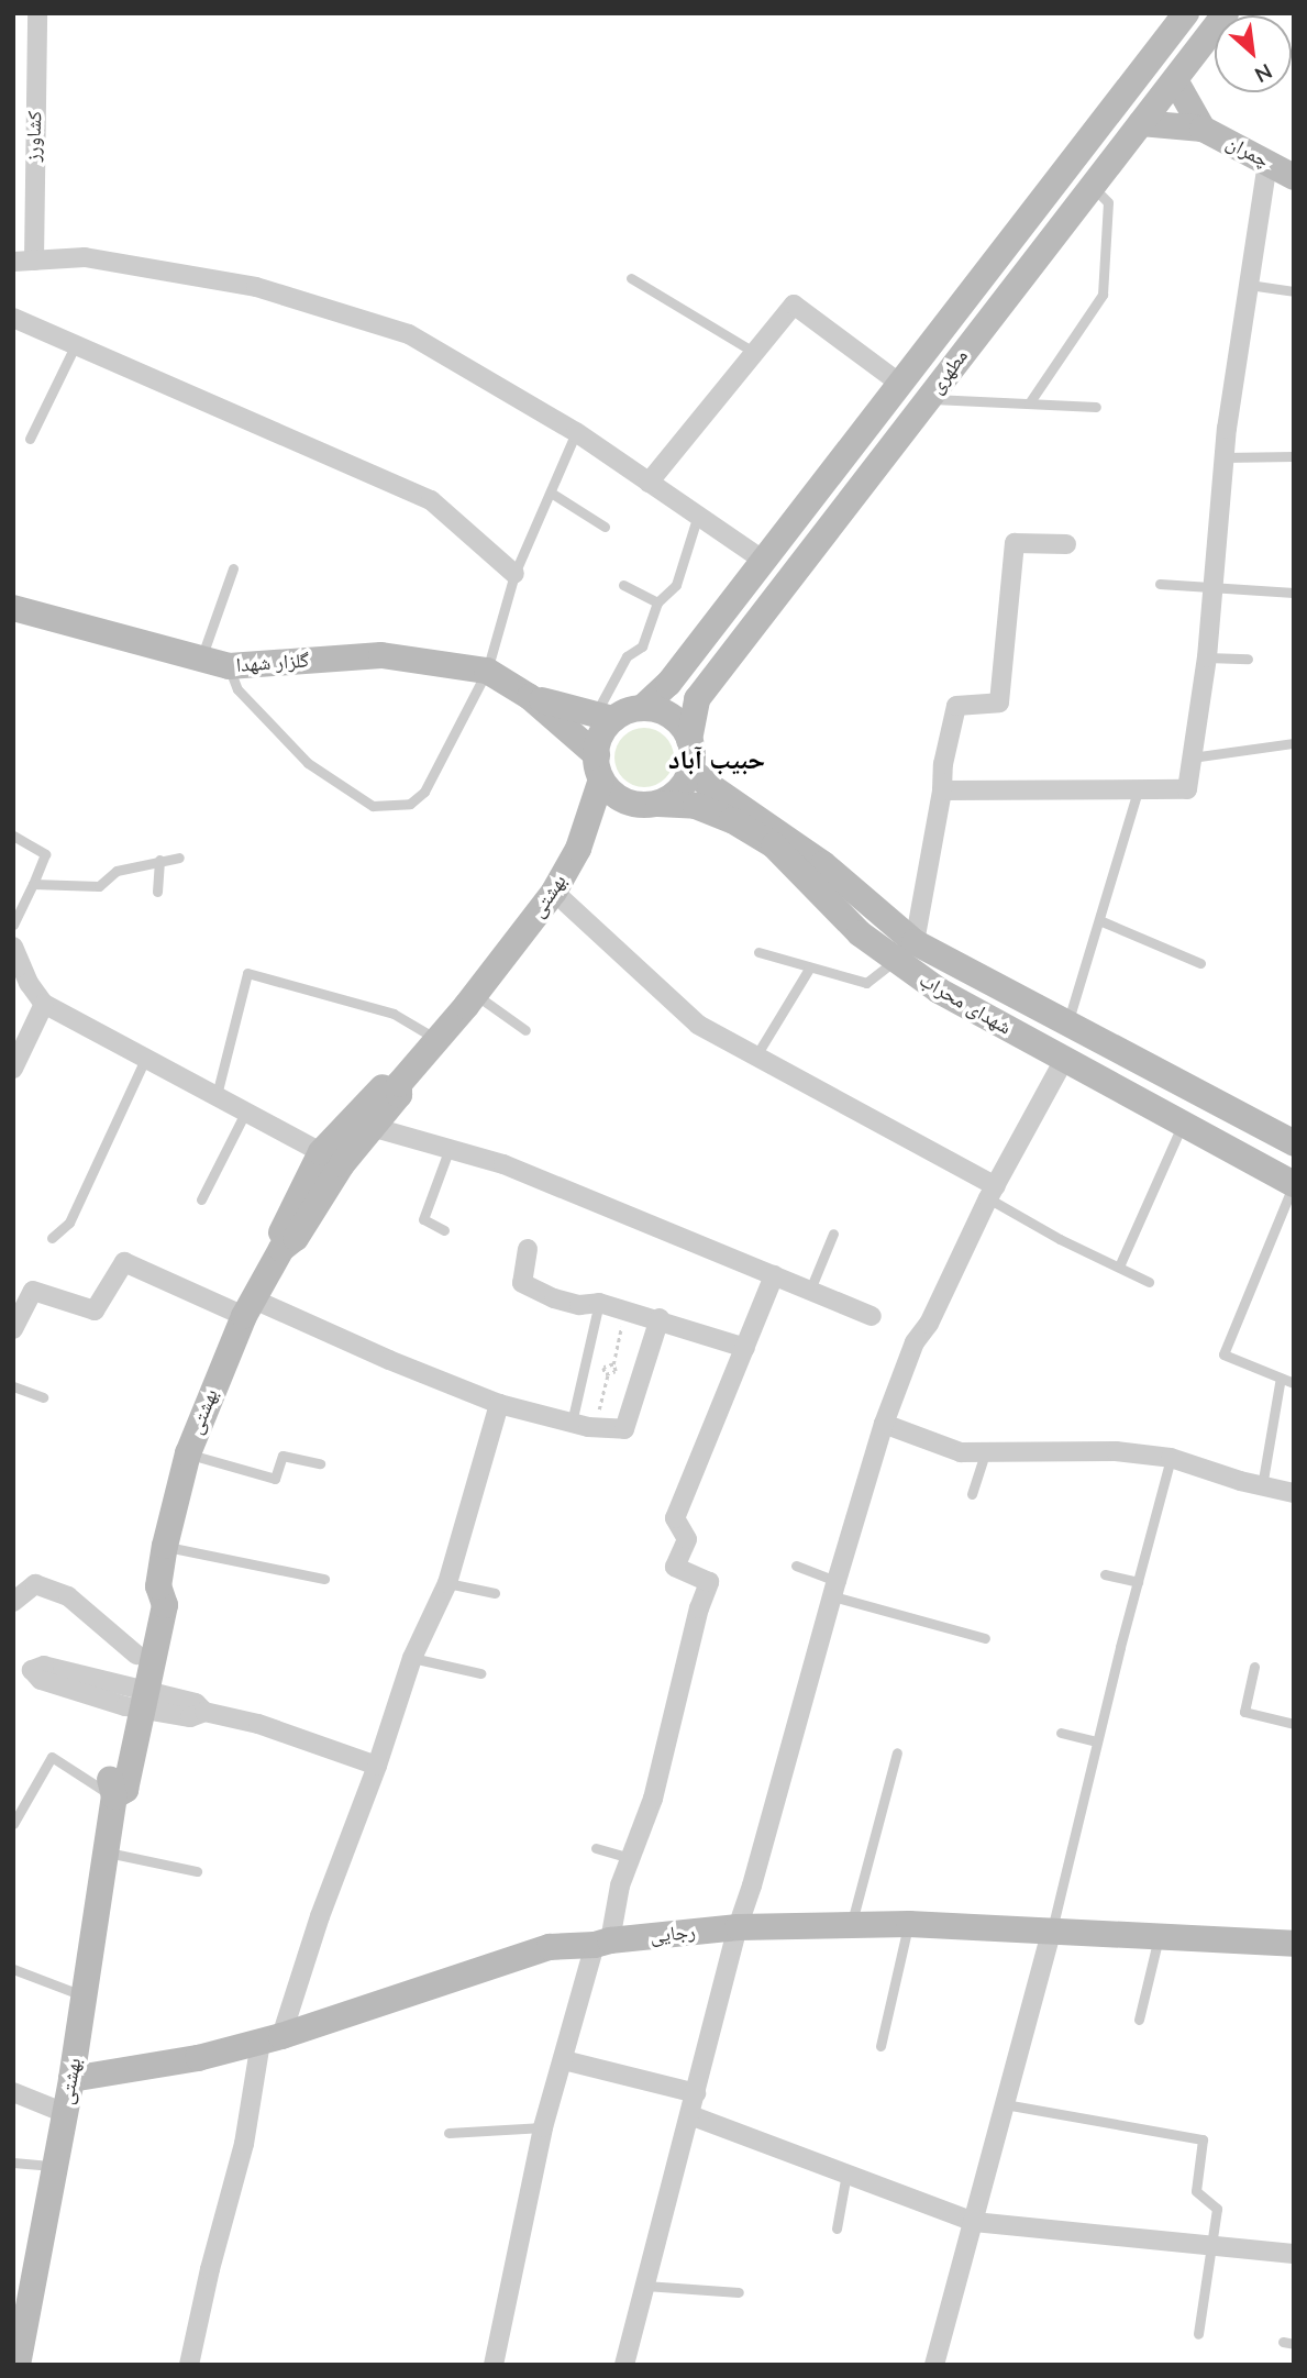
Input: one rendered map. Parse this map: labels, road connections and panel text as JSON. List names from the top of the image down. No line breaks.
{"streets":{"street":["کشاورز","چمران","مطهری","گلزار شهدا","بهشتی","شهدای محراب","رجایی"]},"crossings":[["مطهری","شهدای محراب"],["بهشتی","رجایی"]],"districts":["حبیب آباد"],"north":"bottom right"}
